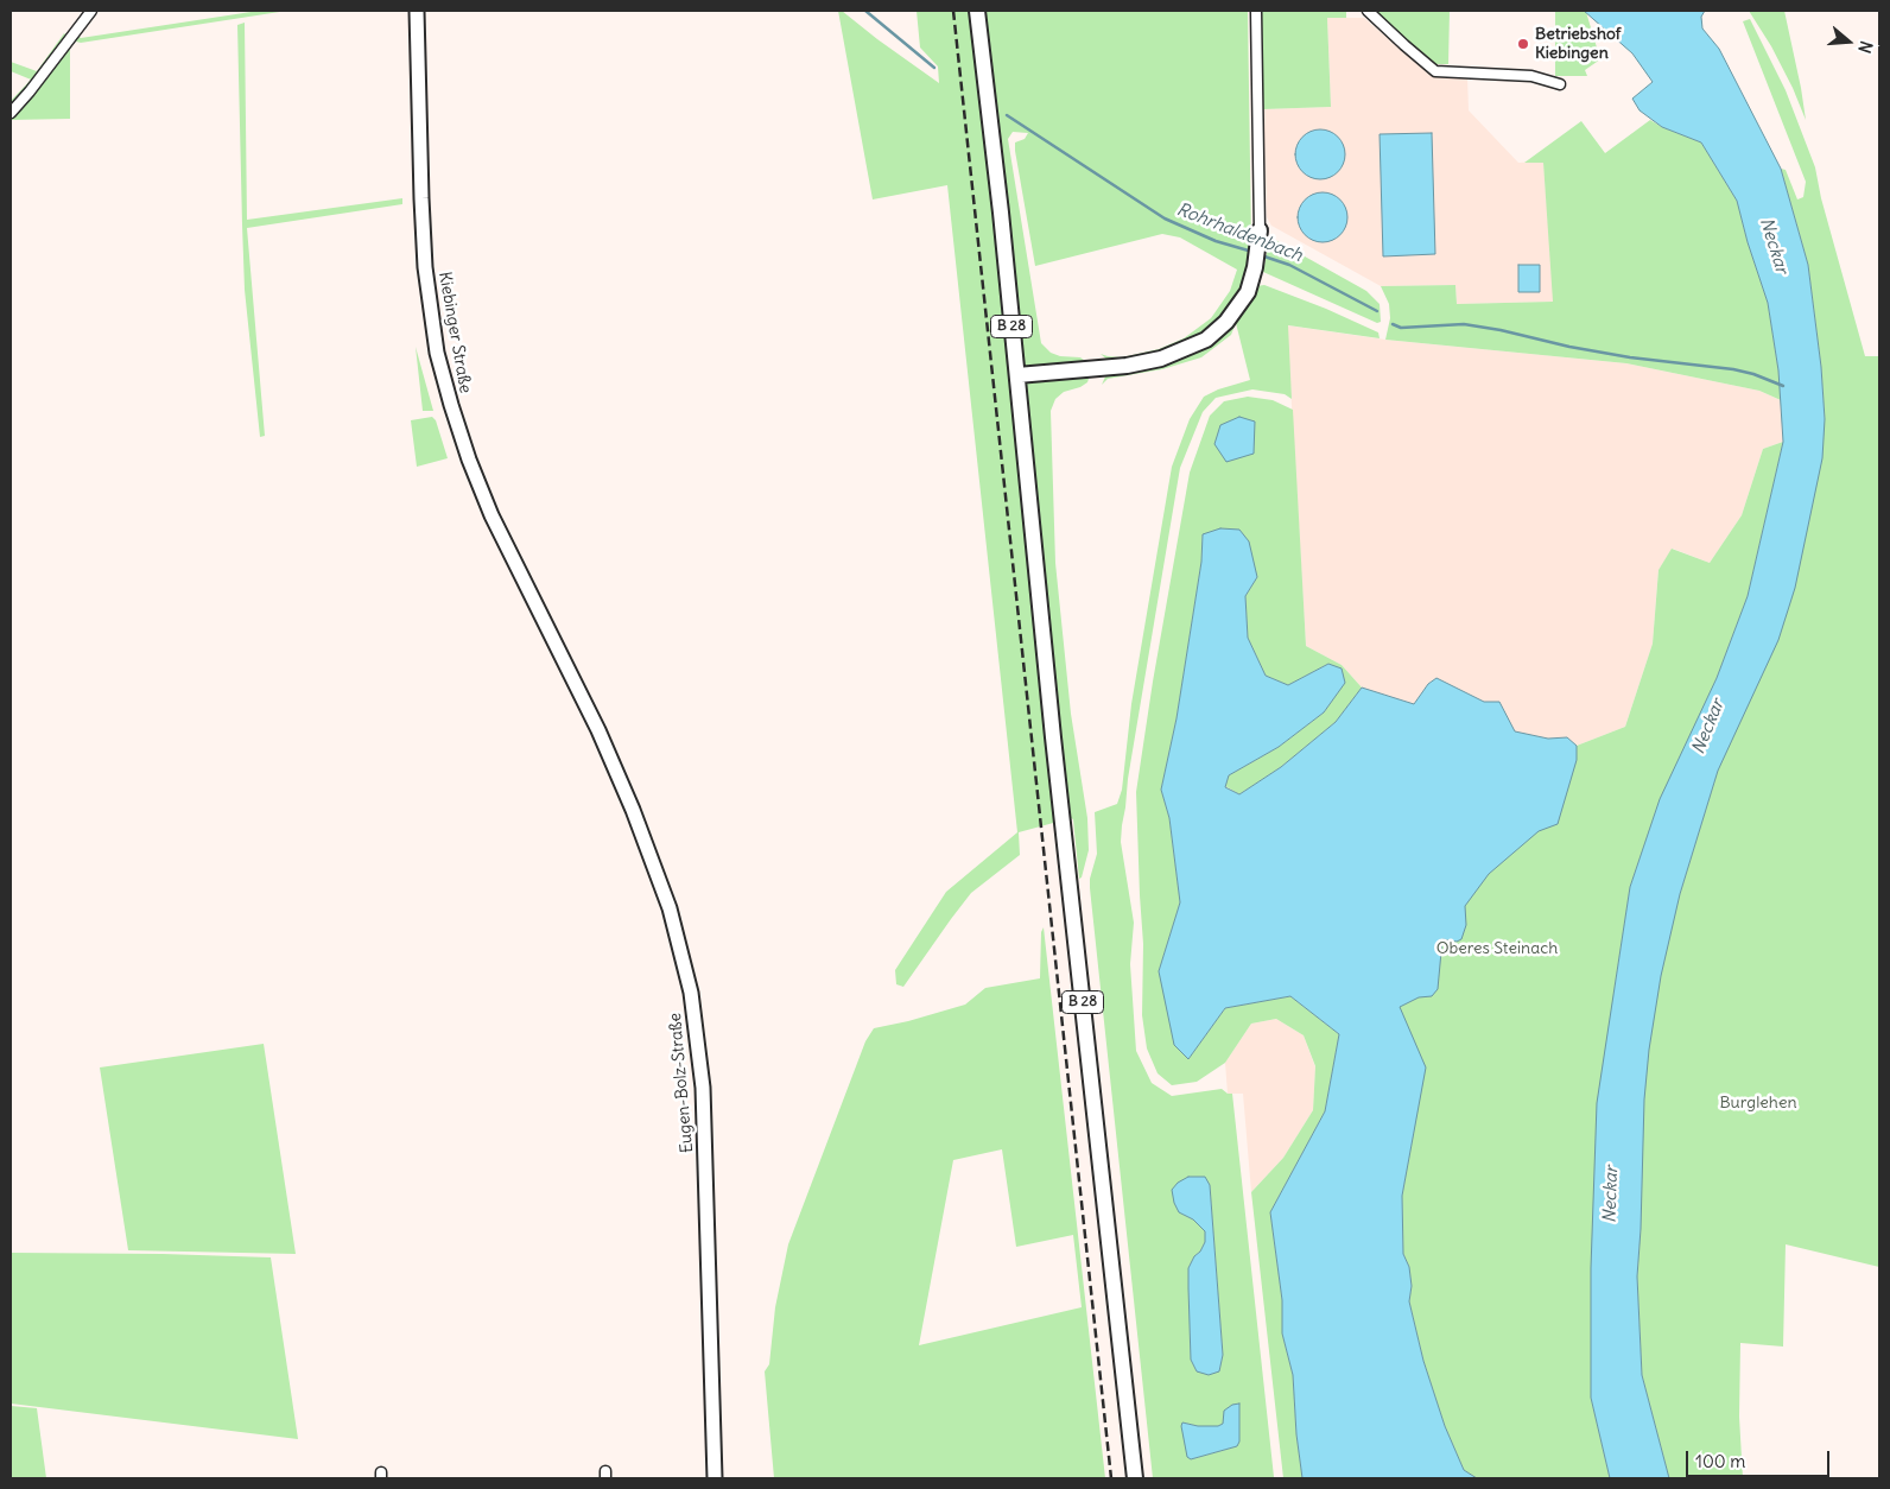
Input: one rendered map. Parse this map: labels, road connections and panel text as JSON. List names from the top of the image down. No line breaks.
{"streets":{"main road":["B 28"],"street":["Kiebinger Straße","Eugen-Bolz-Straße"]},"crossings":[["Kiebinger Straße","Eugen-Bolz-Straße"]],"water":["Rohrhaldenbach","Neckar"],"parks":["Oberes Steinach","Burglehen"],"places":["Betriebshof Kiebingen"],"scale_bar":"100 m","north":"right"}
